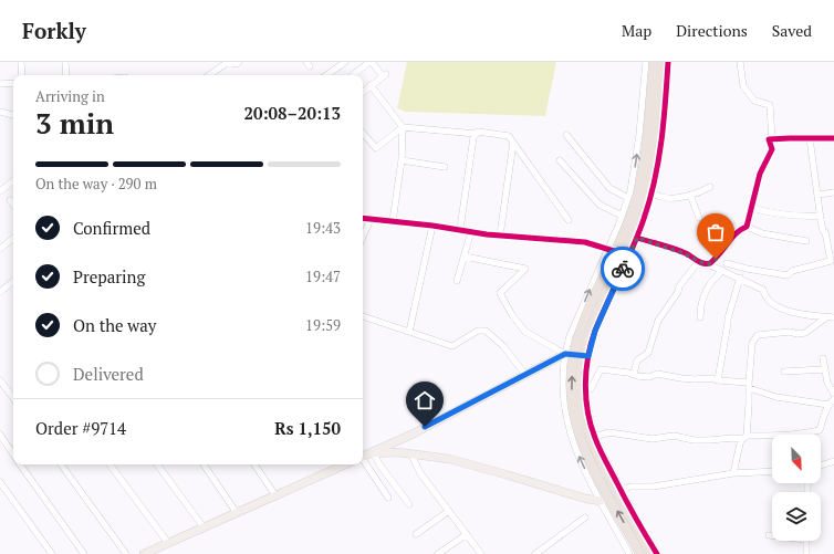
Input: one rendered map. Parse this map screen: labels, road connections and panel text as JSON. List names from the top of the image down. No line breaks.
{"north":"bottom right","page":{"header":"Forkly","nav":["Map","Directions","Saved"],"heading":["3 min","Arriving in","20:08–20:13"],"panel":["Order #9714","Rs 1,150"],"bar":"On the way · 290 m","list":[["Confirmed","19:43"],["Preparing","19:47"],["On the way","19:59"],"Delivered"]}}
